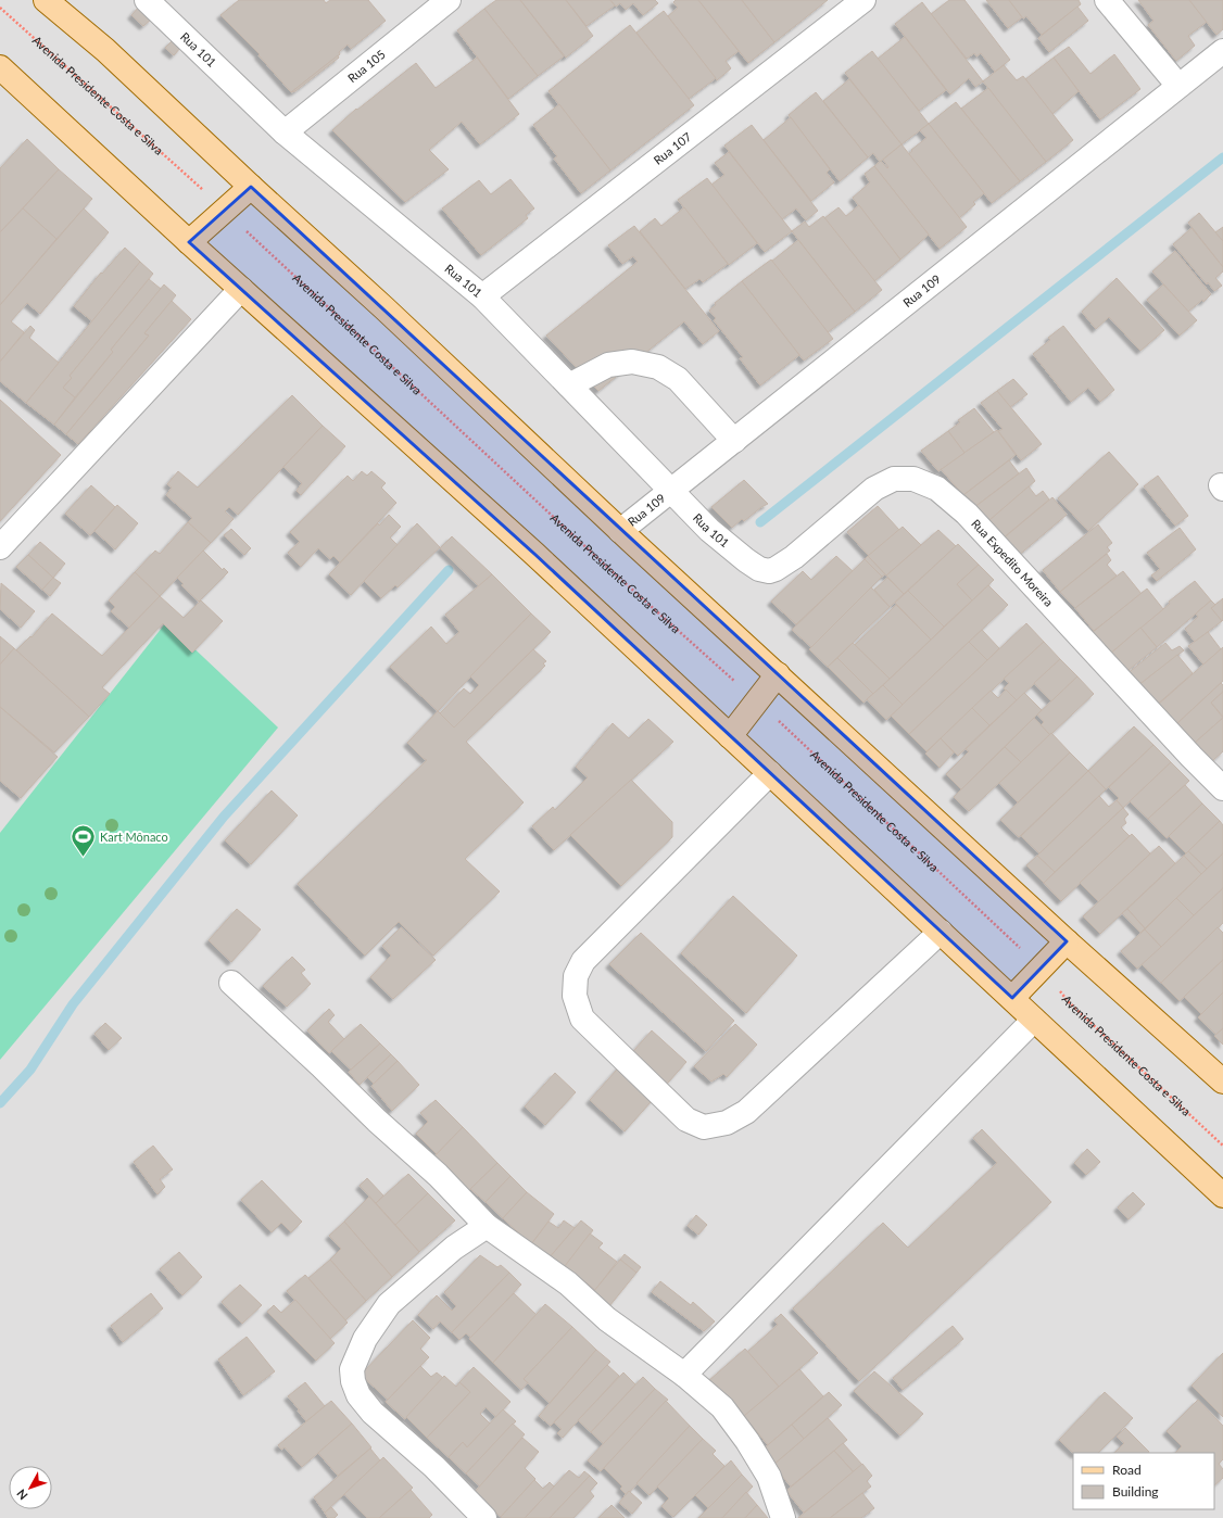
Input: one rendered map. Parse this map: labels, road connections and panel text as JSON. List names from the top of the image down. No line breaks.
{"streets":{"street":["Rua 101","Rua 105","Rua 107","Rua 109","Rua Expedito Moreira"],"path":["Avenida Presidente Costa e Silva"]},"crossings":[["Rua 101","Rua 105"],["Rua 101","Rua 107"],["Rua 101","Rua 109"],["Rua 101","Rua Expedito Moreira"]],"places":{"sports":["Kart Mônaco"]},"legend":["Road","Building"],"north":"bottom left"}
